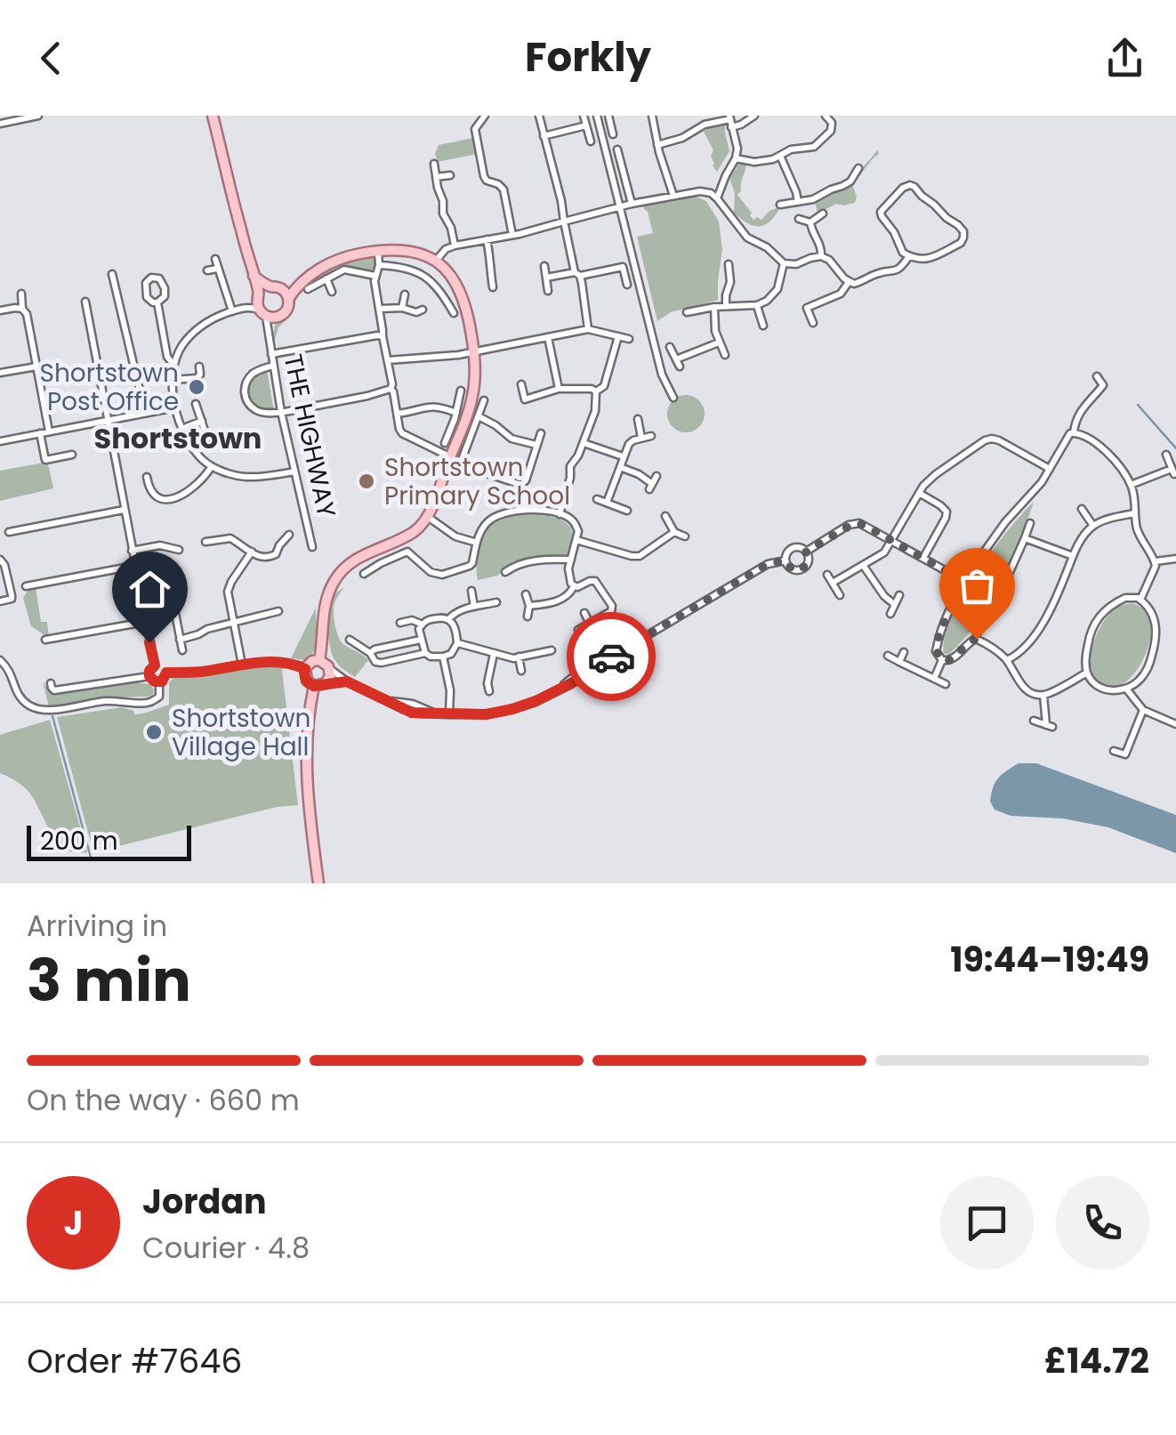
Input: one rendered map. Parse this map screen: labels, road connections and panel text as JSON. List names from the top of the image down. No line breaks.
{"streets":{"street":["THE HIGHWAY"]},"districts":["Shortstown"],"places":["Shortstown Post Office","Shortstown Primary School","Shortstown Village Hall"],"scale_bar":"200 m","page":{"header":"Forkly","scale":"200 m","heading":["3 min","Arriving in","19:44–19:49"],"panel":["Jordan","Courier · 4.8","Order #7646","£14.72"],"bar":"On the way · 660 m","round":"J"}}
